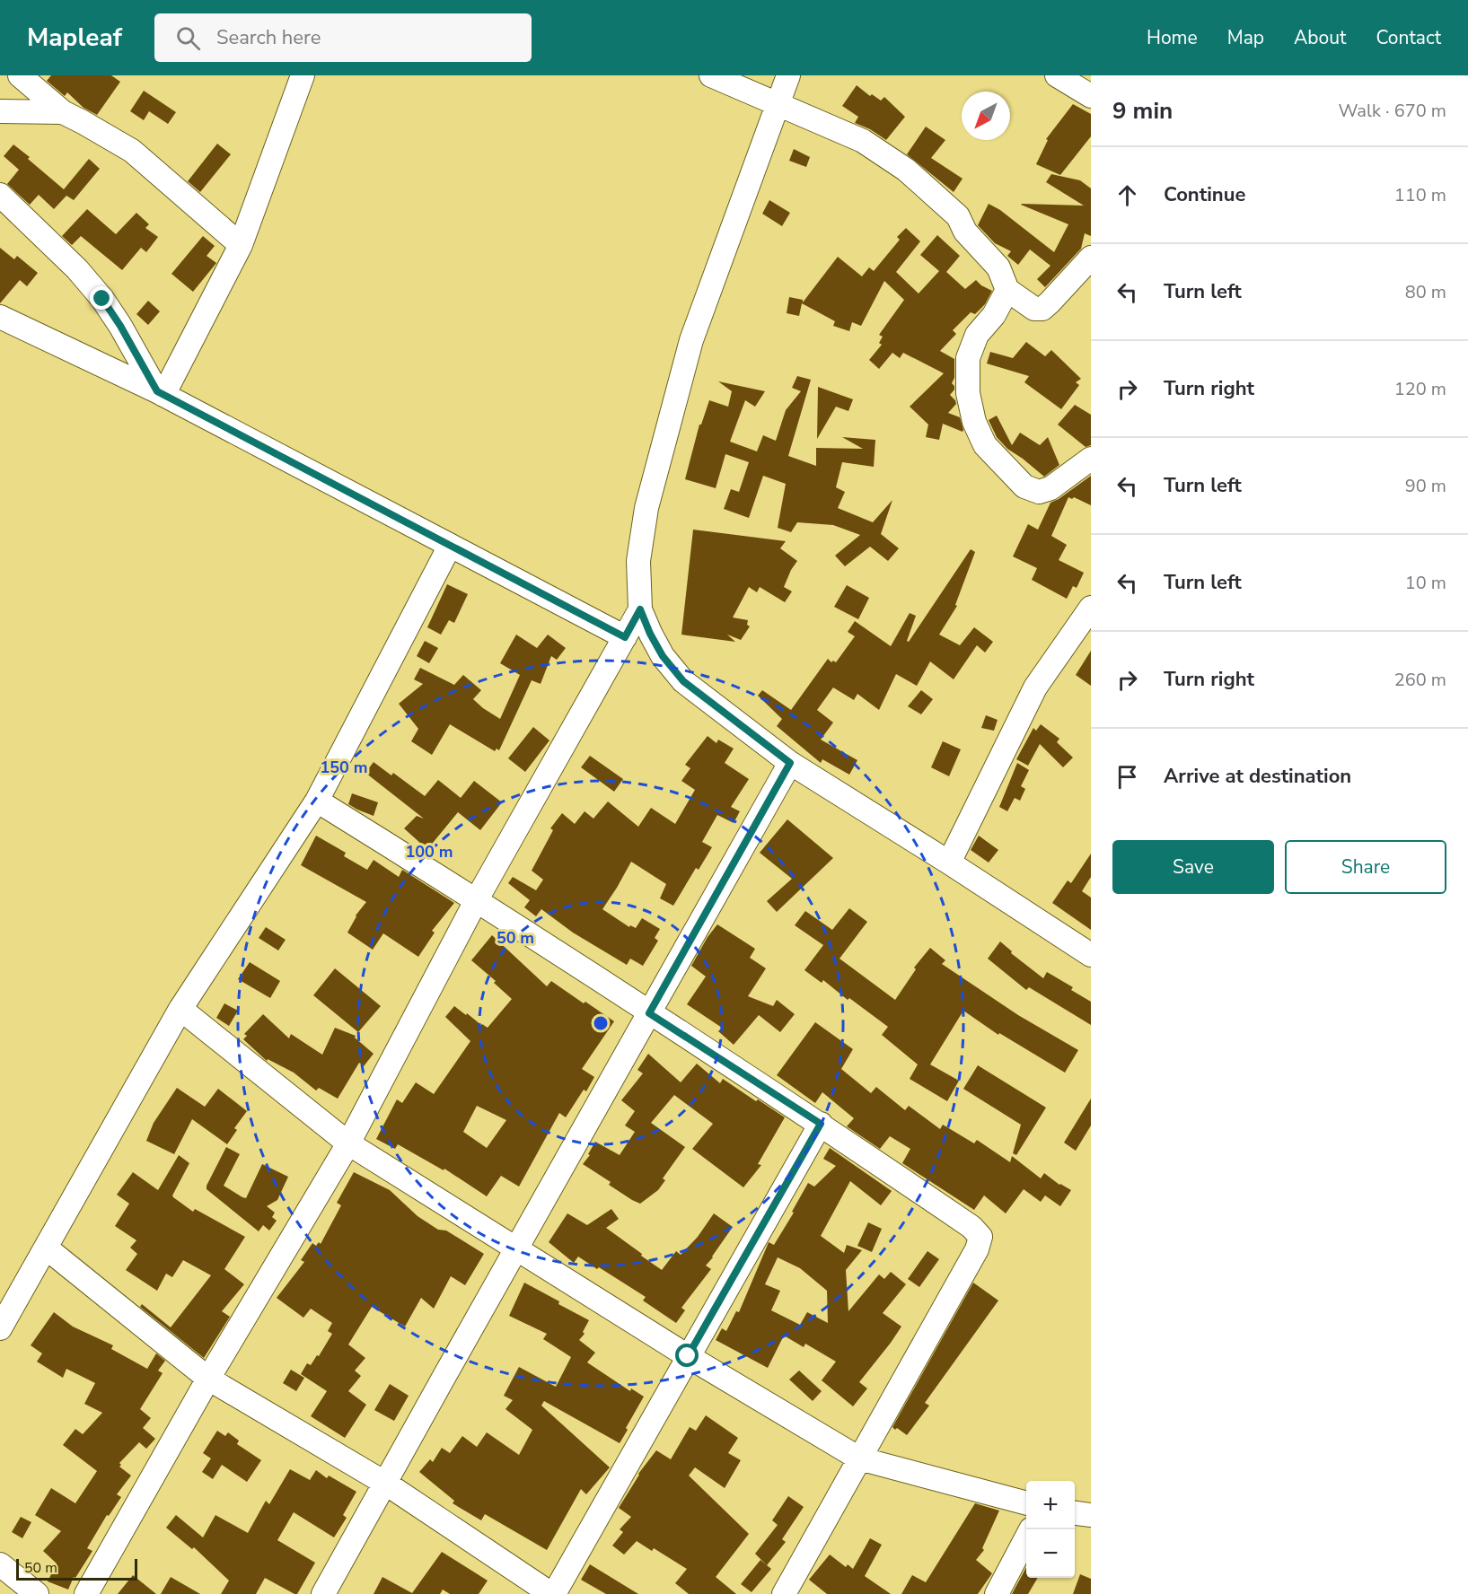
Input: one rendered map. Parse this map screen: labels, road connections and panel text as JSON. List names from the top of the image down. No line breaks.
{"scale_bar":"50 m","north":"bottom left","page":{"header":"Mapleaf","search":"Search here","nav":["Home","Map","About","Contact"],"heading":["9 min","Walk · 670 m"],"list":[["Continue","110 m"],["Turn left","80 m"],["Turn right","120 m"],["Turn left","90 m"],["Turn left","10 m"],["Turn right","260 m"],"Arrive at destination"],"buttons":["Save","Share"],"map_buttons":["+","−"],"scale":"50 m"},"rings":["150 m","100 m","50 m"]}
